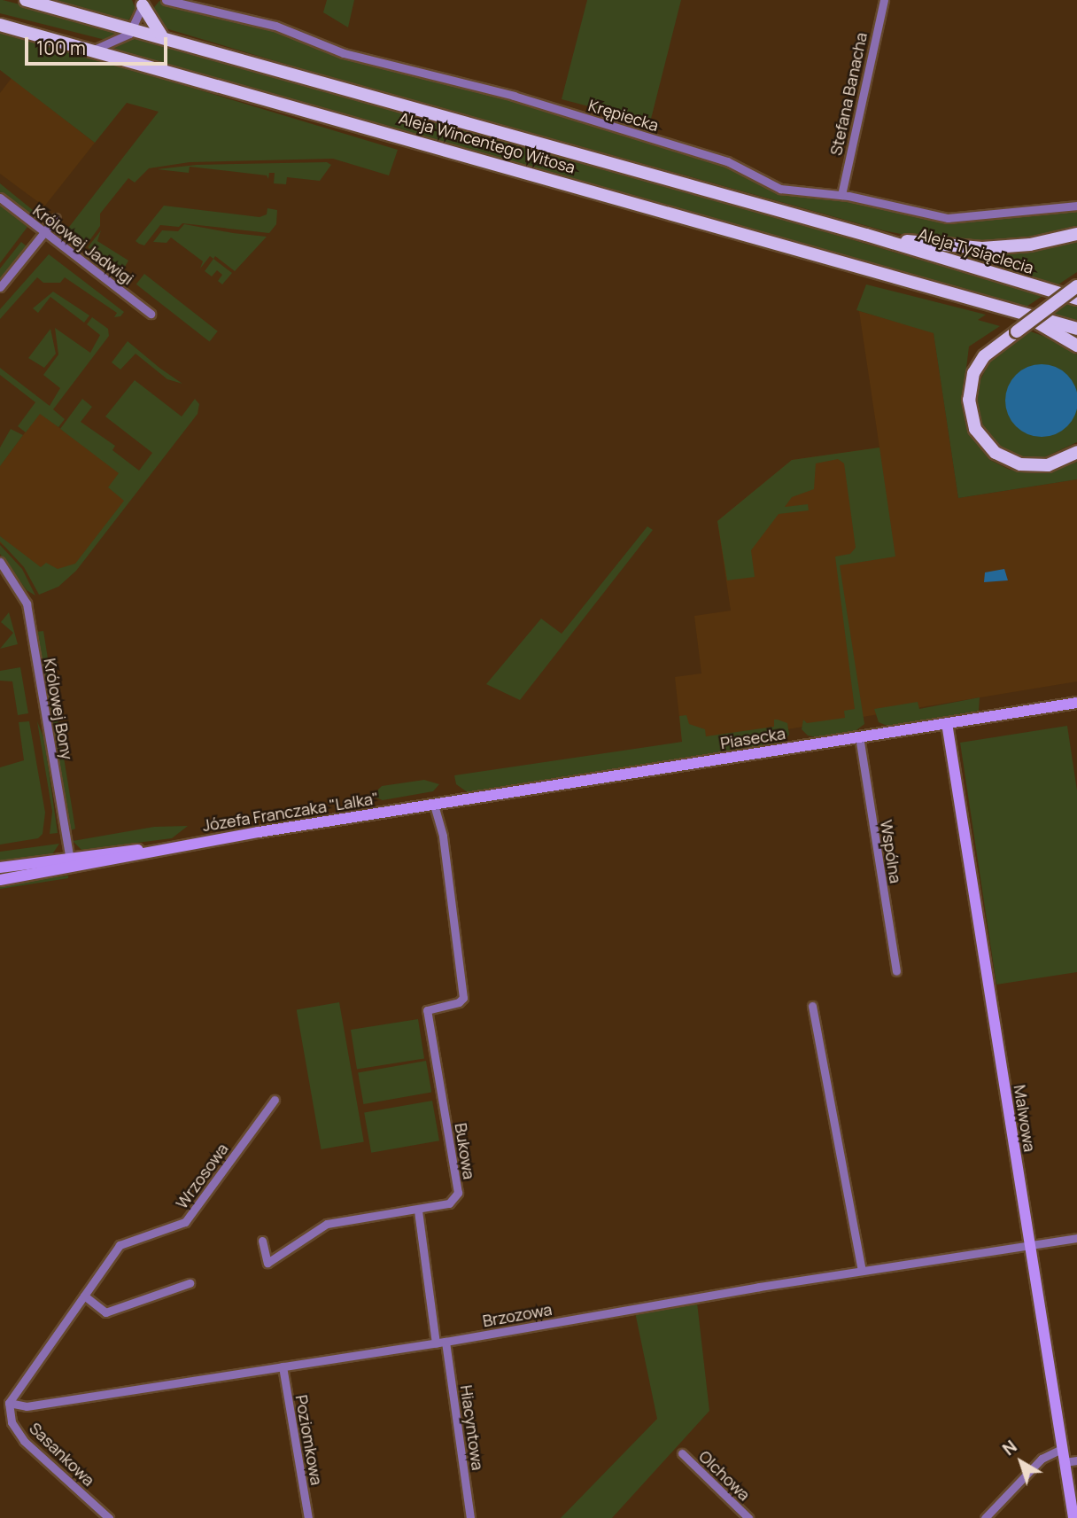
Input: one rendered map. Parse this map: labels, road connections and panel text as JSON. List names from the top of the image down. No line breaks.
{"streets":{"main road":["Aleja Wincentego Witosa","Aleja Tysiąclecia"],"street":["Stefana Banacha","Krępiecka","Królowej Jadwigi","Królowej Bony","Piasecka","Józefa Franczaka \"Lalka\"","Wspólna","Malwowa","Bukowa","Wrzosowa","Brzozowa","Hiacyntowa","Poziomkowa","Sasankowa","Olchowa"]},"crossings":[["Stefana Banacha","Krępiecka"],["Aleja Wincentego Witosa","Aleja Tysiąclecia"],["Królowej Bony","Józefa Franczaka \"Lalka\""],["Piasecka","Józefa Franczaka \"Lalka\""],["Piasecka","Wspólna"],["Piasecka","Malwowa"],["Piasecka","Bukowa"],["Józefa Franczaka \"Lalka\"","Bukowa"],["Malwowa","Brzozowa"],["Wrzosowa","Brzozowa"],["Wrzosowa","Sasankowa"],["Brzozowa","Hiacyntowa"],["Brzozowa","Poziomkowa"],["Brzozowa","Sasankowa"]],"scale_bar":"100 m","north":"top left"}
